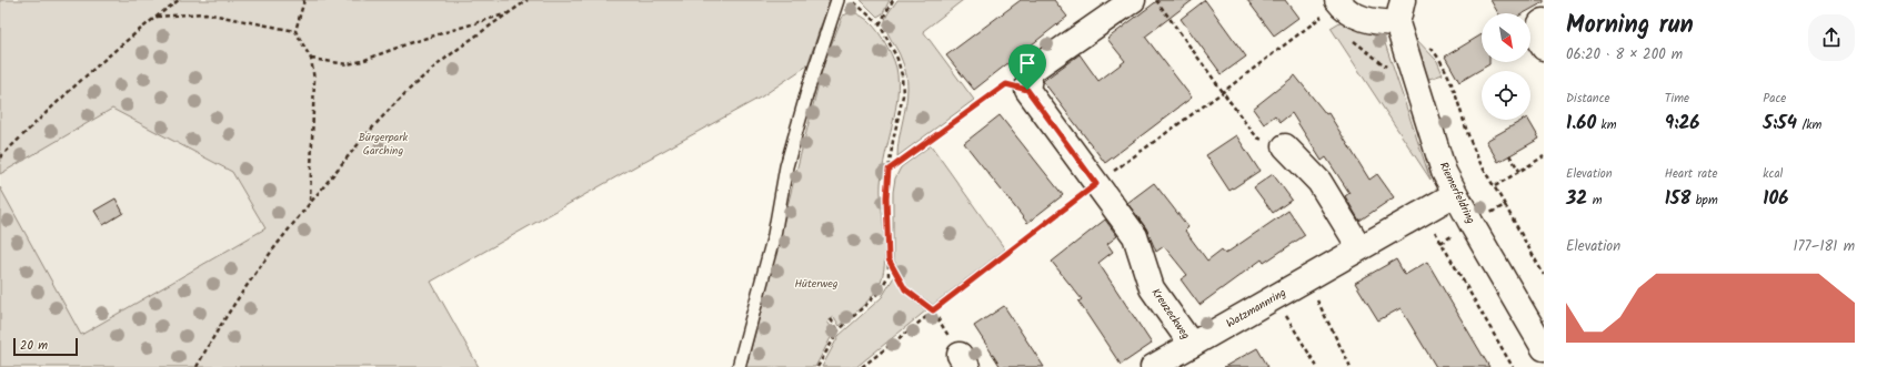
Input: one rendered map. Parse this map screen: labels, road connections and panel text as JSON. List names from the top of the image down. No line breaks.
{"streets":{"street":["Riemerfeldring","Watzmannring","Kreuzeckweg"]},"crossings":[["Riemerfeldring","Watzmannring"],["Watzmannring","Kreuzeckweg"]],"parks":["Bürgerpark Garching","Hüterweg"],"scale_bar":"20 m","north":"bottom right","page":{"heading":["Morning run","06:20 · 8 × 200 m"],"stats":[["Distance","1.60 km"],["Time","9:26"],["Pace","5:54 /km"],["Elevation","32 m"],["Heart rate","158 bpm"],["kcal","106"]],"chart":["Elevation","177–181 m"],"scale":"20 m"}}
